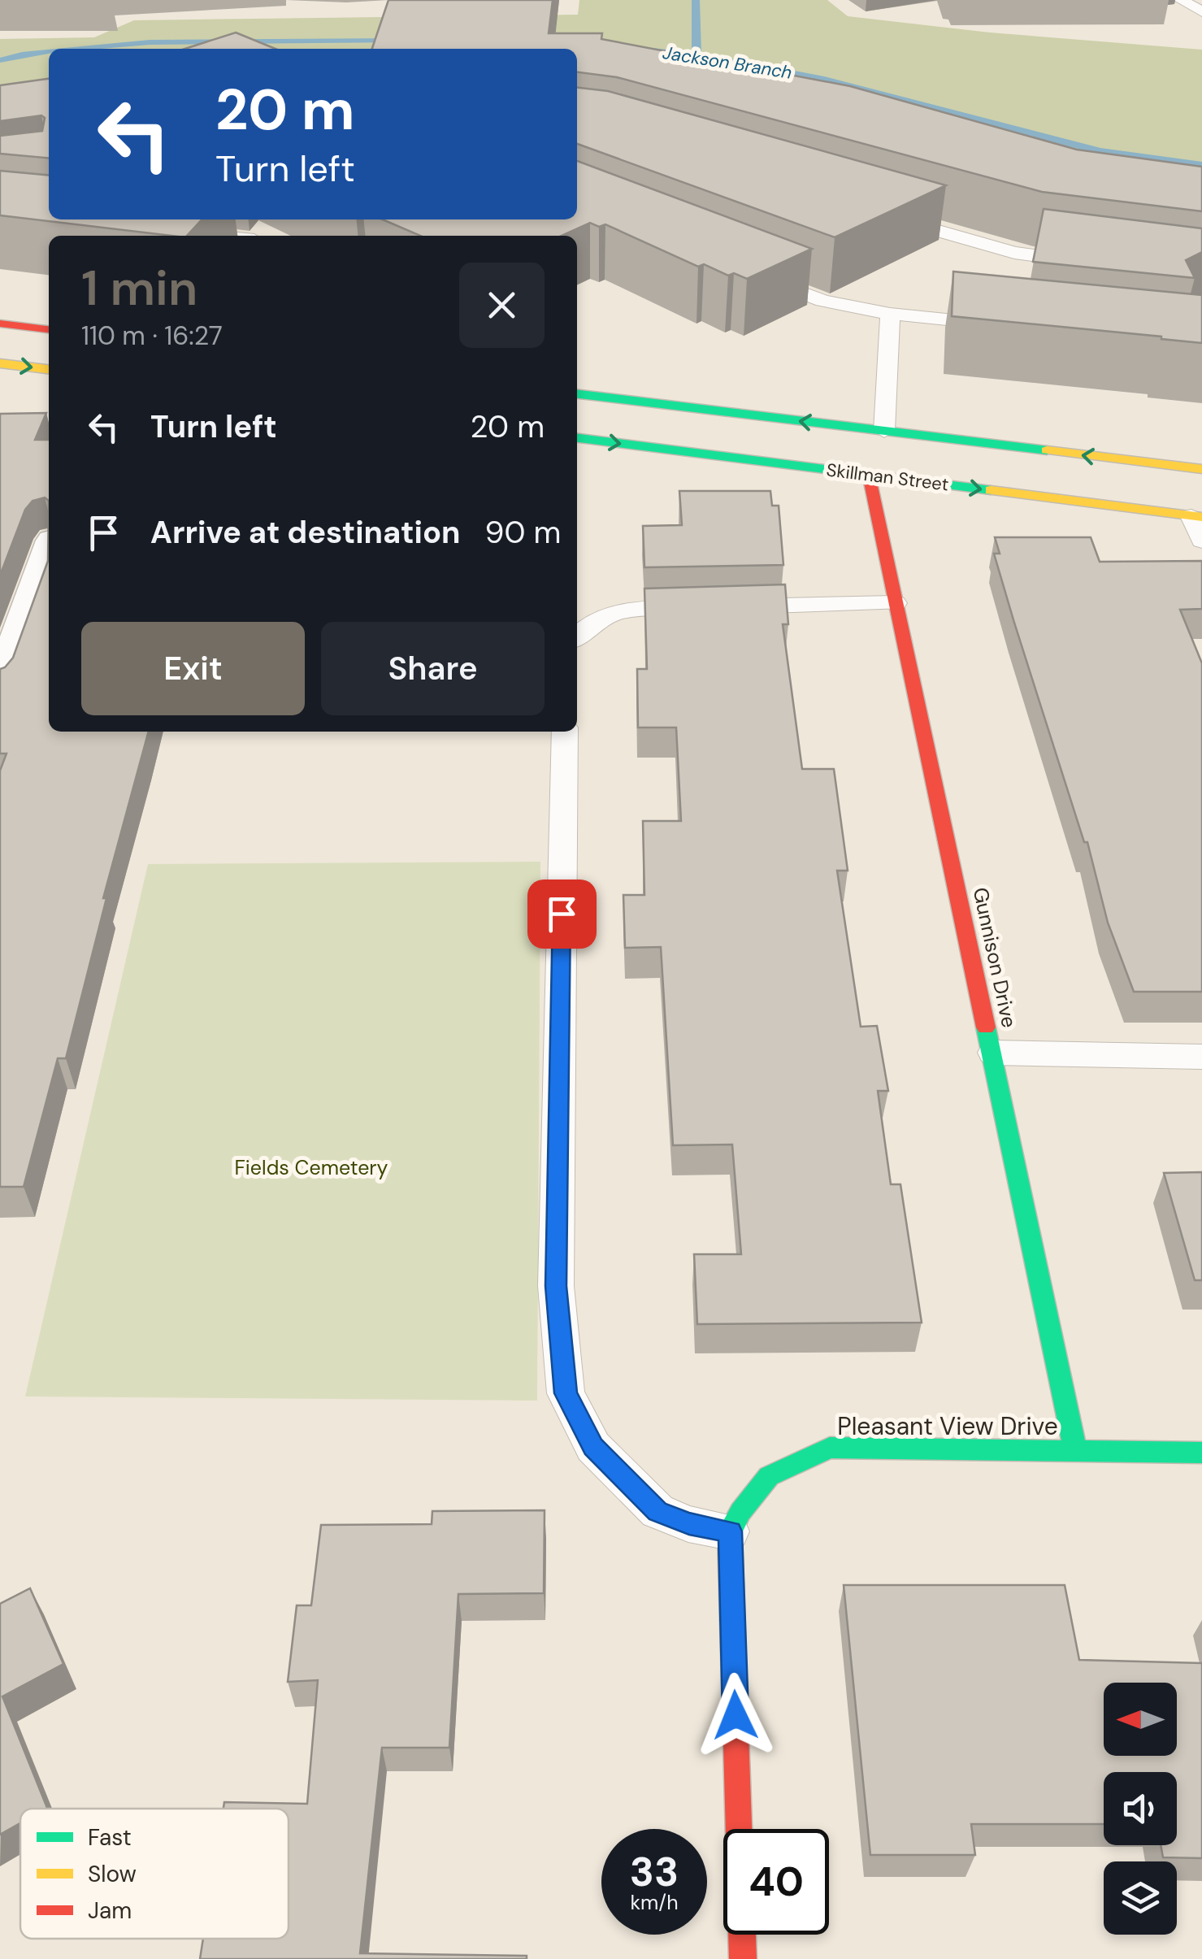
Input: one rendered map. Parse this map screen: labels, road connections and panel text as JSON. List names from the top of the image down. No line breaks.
{"streets":{"street":["Skillman Street","Gunnison Drive","Pleasant View Drive"]},"crossings":[["Skillman Street","Gunnison Drive"],["Gunnison Drive","Pleasant View Drive"]],"water":["Jackson Branch"],"parks":["Fields Cemetery"],"legend":["Fast","Slow","Jam"],"north":"left","page":{"turn":["20 m","Turn left"],"heading":["1 min","110 m · 16:27"],"list":[{"name":"Turn left","value":"20 m"},{"name":"Arrive at destination","value":"90 m"}],"buttons":["Exit","Share"],"speed":"33 km/h","limit":"40"}}
